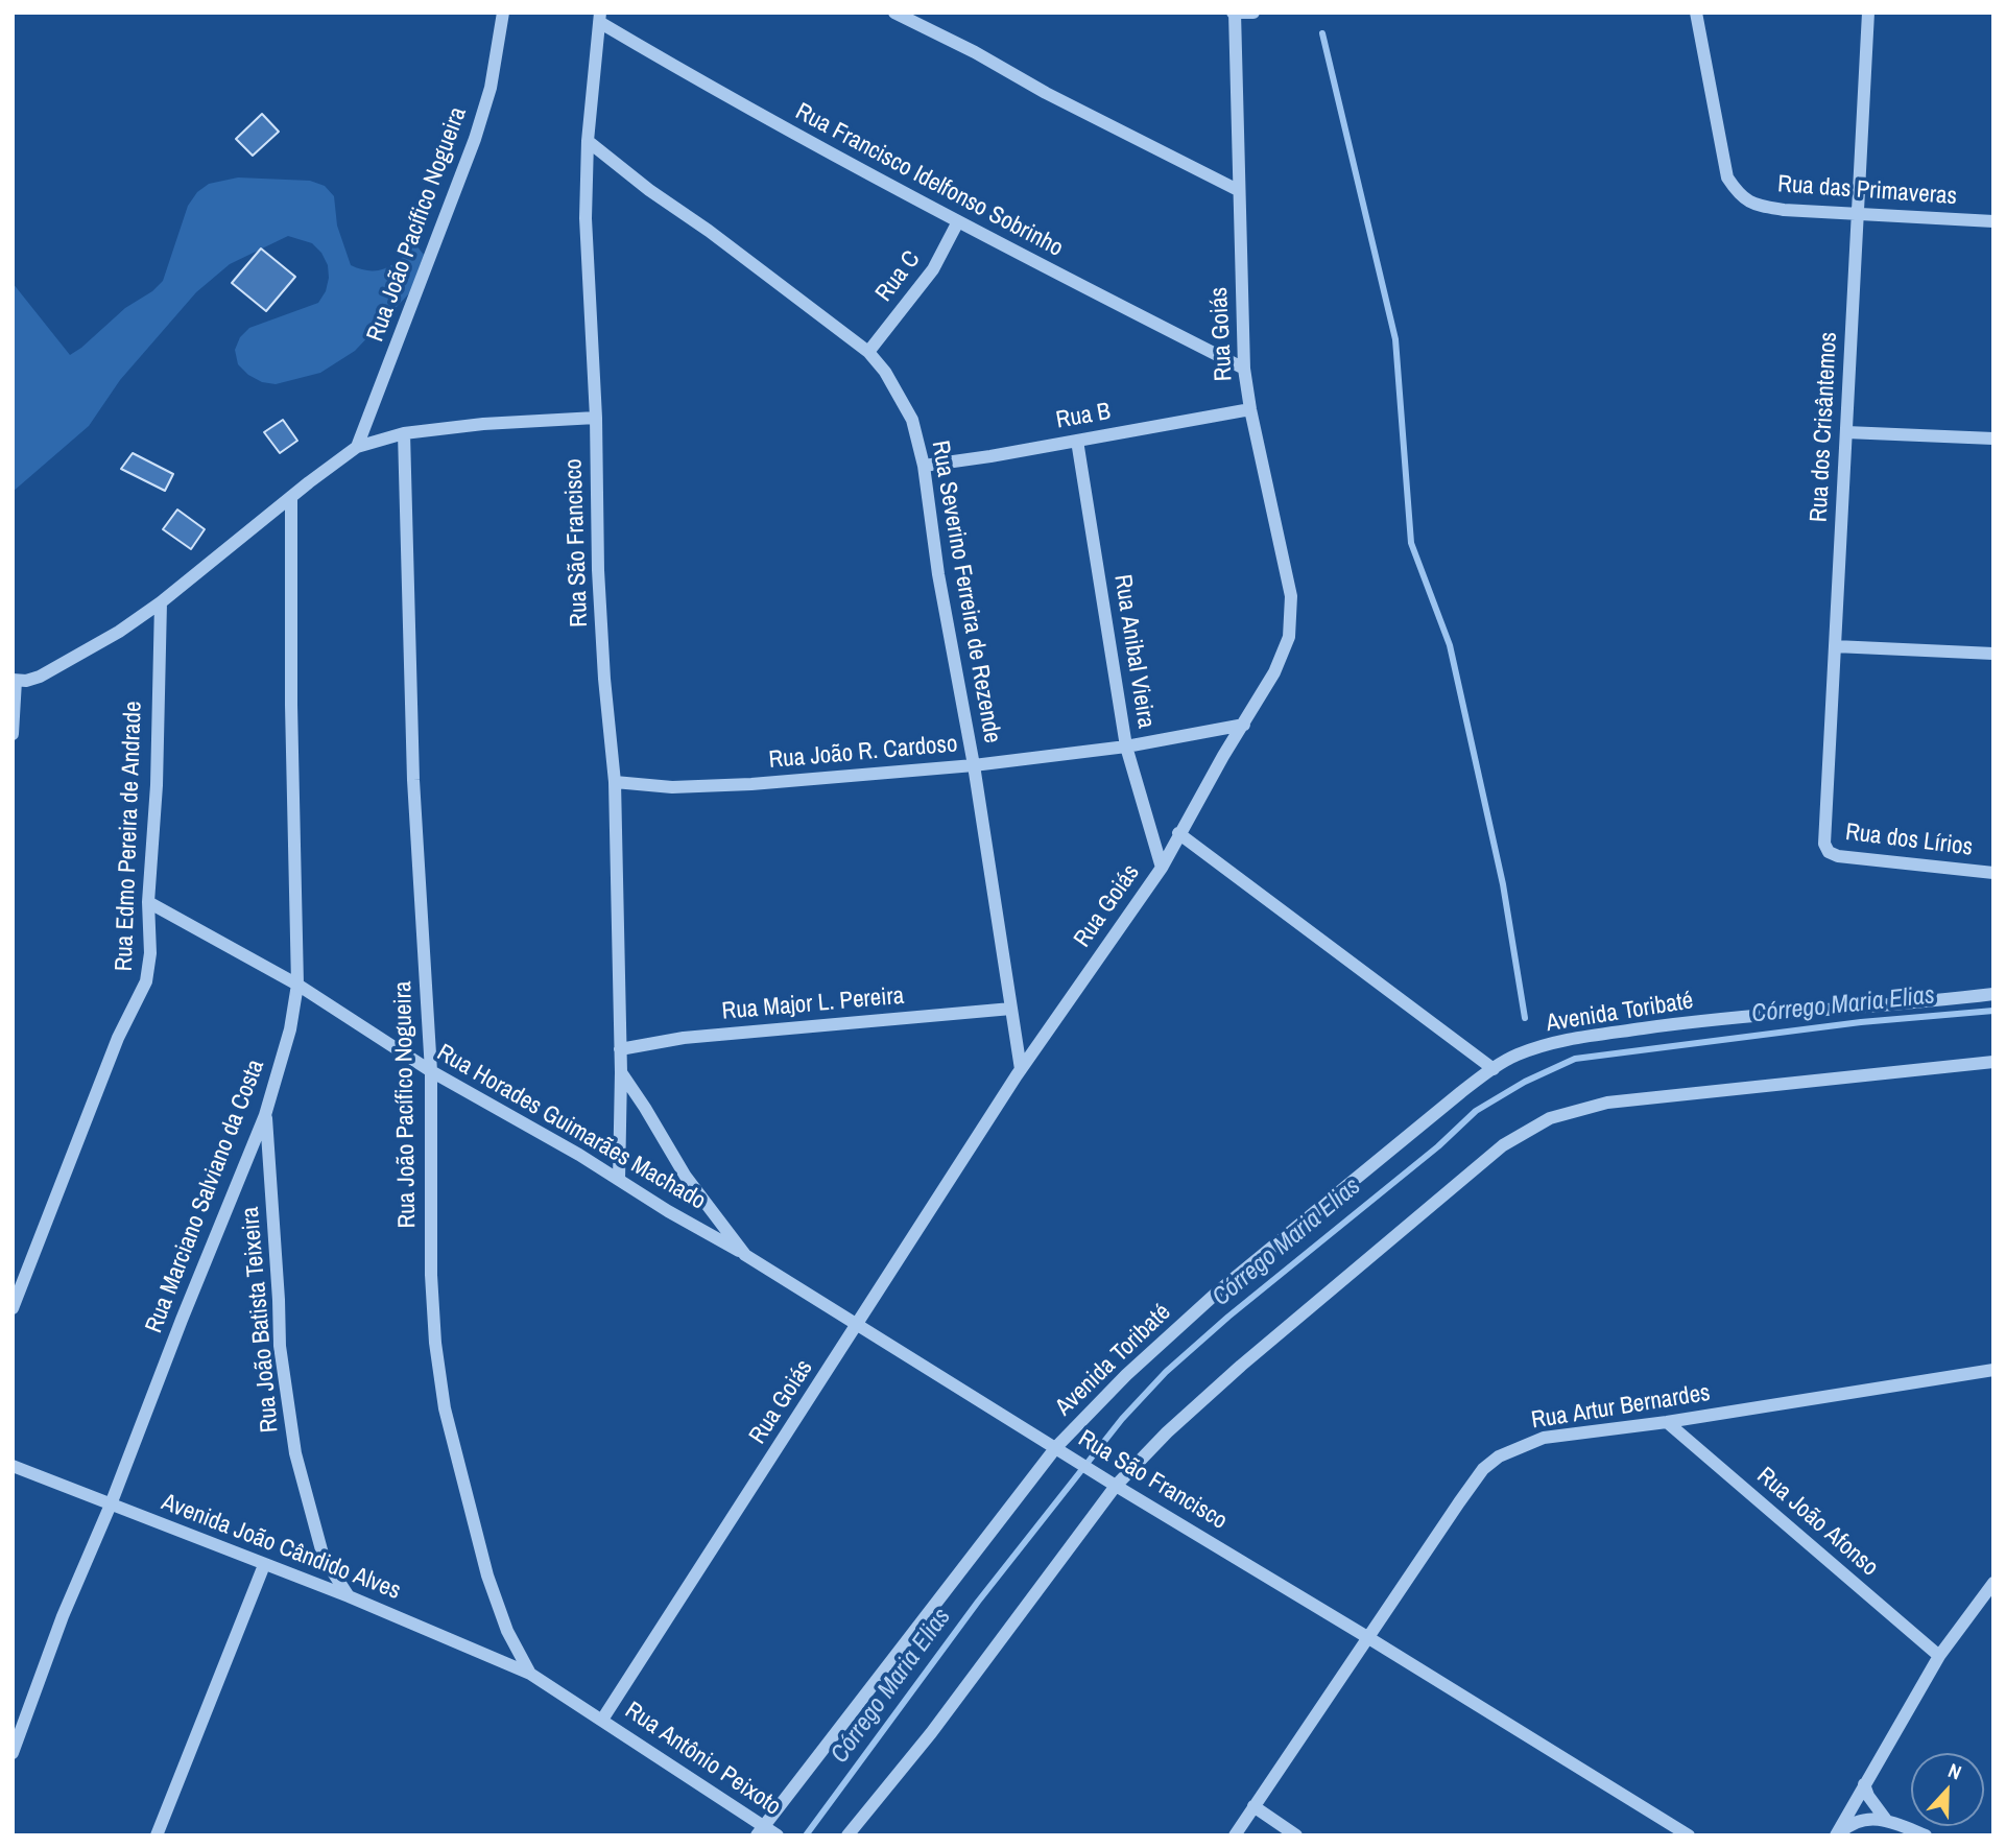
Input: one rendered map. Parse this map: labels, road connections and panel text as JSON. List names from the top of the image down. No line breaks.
{"streets":{"street":["Rua Francisco Idelfonso Sobrinho","Rua das Primaveras","Rua João Pacífico Nogueira","Rua C","Rua Goiás","Rua B","Rua dos Crisântemos","Rua São Francisco","Rua Severino Ferreira de Rezende","Rua Anibal Vieira","Rua João R. Cardoso","Rua Edmo Pereira de Andrade","Rua dos Lírios","Rua Major L. Pereira","Avenida Toribaté","Rua Horades Guimarães Machado","Rua Marciano Salviano da Costa","Rua João Batista Teixeira","Rua Artur Bernardes","Rua João Afonso","Avenida João Cândido Alves","Rua Antônio Peixoto"]},"crossings":[["Rua Francisco Idelfonso Sobrinho","Rua C"],["Rua Francisco Idelfonso Sobrinho","Rua Goiás"],["Rua Francisco Idelfonso Sobrinho","Rua São Francisco"],["Rua das Primaveras","Rua dos Crisântemos"],["Rua João Pacífico Nogueira","Rua Goiás"],["Rua João Pacífico Nogueira","Rua Horades Guimarães Machado"],["Rua João Pacífico Nogueira","Avenida João Cândido Alves"],["Rua João Pacífico Nogueira","Rua Antônio Peixoto"],["Rua C","Rua Severino Ferreira de Rezende"],["Rua Goiás","Rua B"],["Rua Goiás","Rua São Francisco"],["Rua Goiás","Rua Severino Ferreira de Rezende"],["Rua Goiás","Rua Anibal Vieira"],["Rua Goiás","Rua João R. Cardoso"],["Rua Goiás","Rua Antônio Peixoto"],["Rua B","Rua Severino Ferreira de Rezende"],["Rua B","Rua Anibal Vieira"],["Rua dos Crisântemos","Rua dos Lírios"],["Rua São Francisco","Rua Severino Ferreira de Rezende"],["Rua São Francisco","Rua João R. Cardoso"],["Rua São Francisco","Rua Major L. Pereira"],["Rua São Francisco","Avenida Toribaté"],["Rua São Francisco","Rua Horades Guimarães Machado"],["Rua São Francisco","Rua Artur Bernardes"],["Rua Severino Ferreira de Rezende","Rua João R. Cardoso"],["Rua Severino Ferreira de Rezende","Rua Major L. Pereira"],["Rua Anibal Vieira","Rua João R. Cardoso"],["Rua Edmo Pereira de Andrade","Rua Horades Guimarães Machado"],["Avenida Toribaté","Rua Antônio Peixoto"],["Rua Horades Guimarães Machado","Rua Marciano Salviano da Costa"],["Rua Marciano Salviano da Costa","Rua João Batista Teixeira"],["Rua Marciano Salviano da Costa","Avenida João Cândido Alves"],["Rua João Batista Teixeira","Avenida João Cândido Alves"],["Rua Artur Bernardes","Rua João Afonso"]],"water":["Córrego Maria Elias"],"north":"top"}
